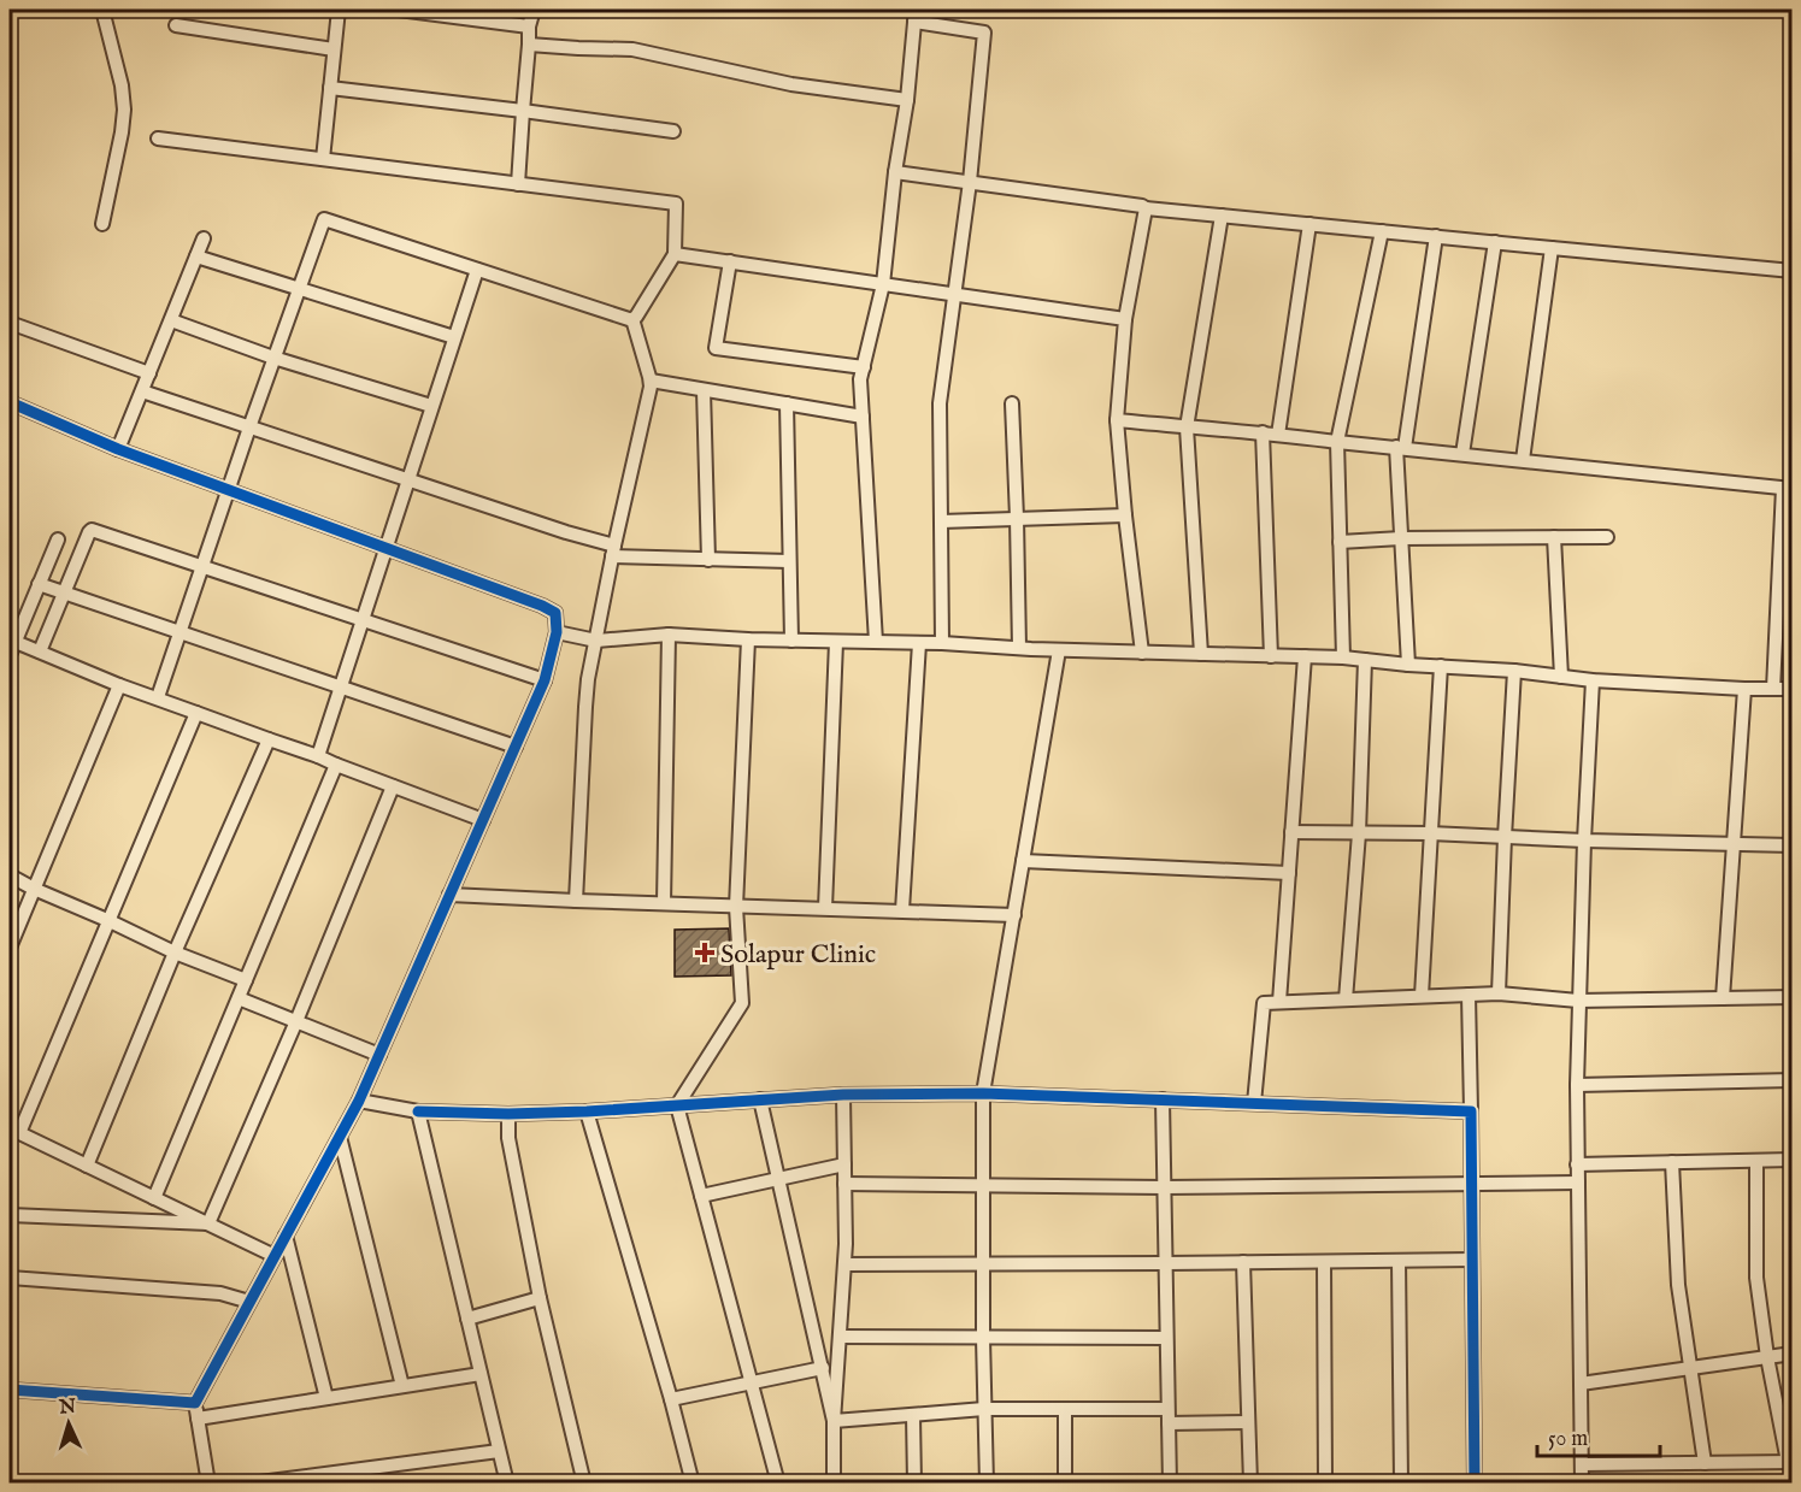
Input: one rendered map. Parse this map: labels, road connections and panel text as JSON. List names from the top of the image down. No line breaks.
{"places":{"health":["Solapur Clinic"]},"scale_bar":"50 m","north":"top"}
